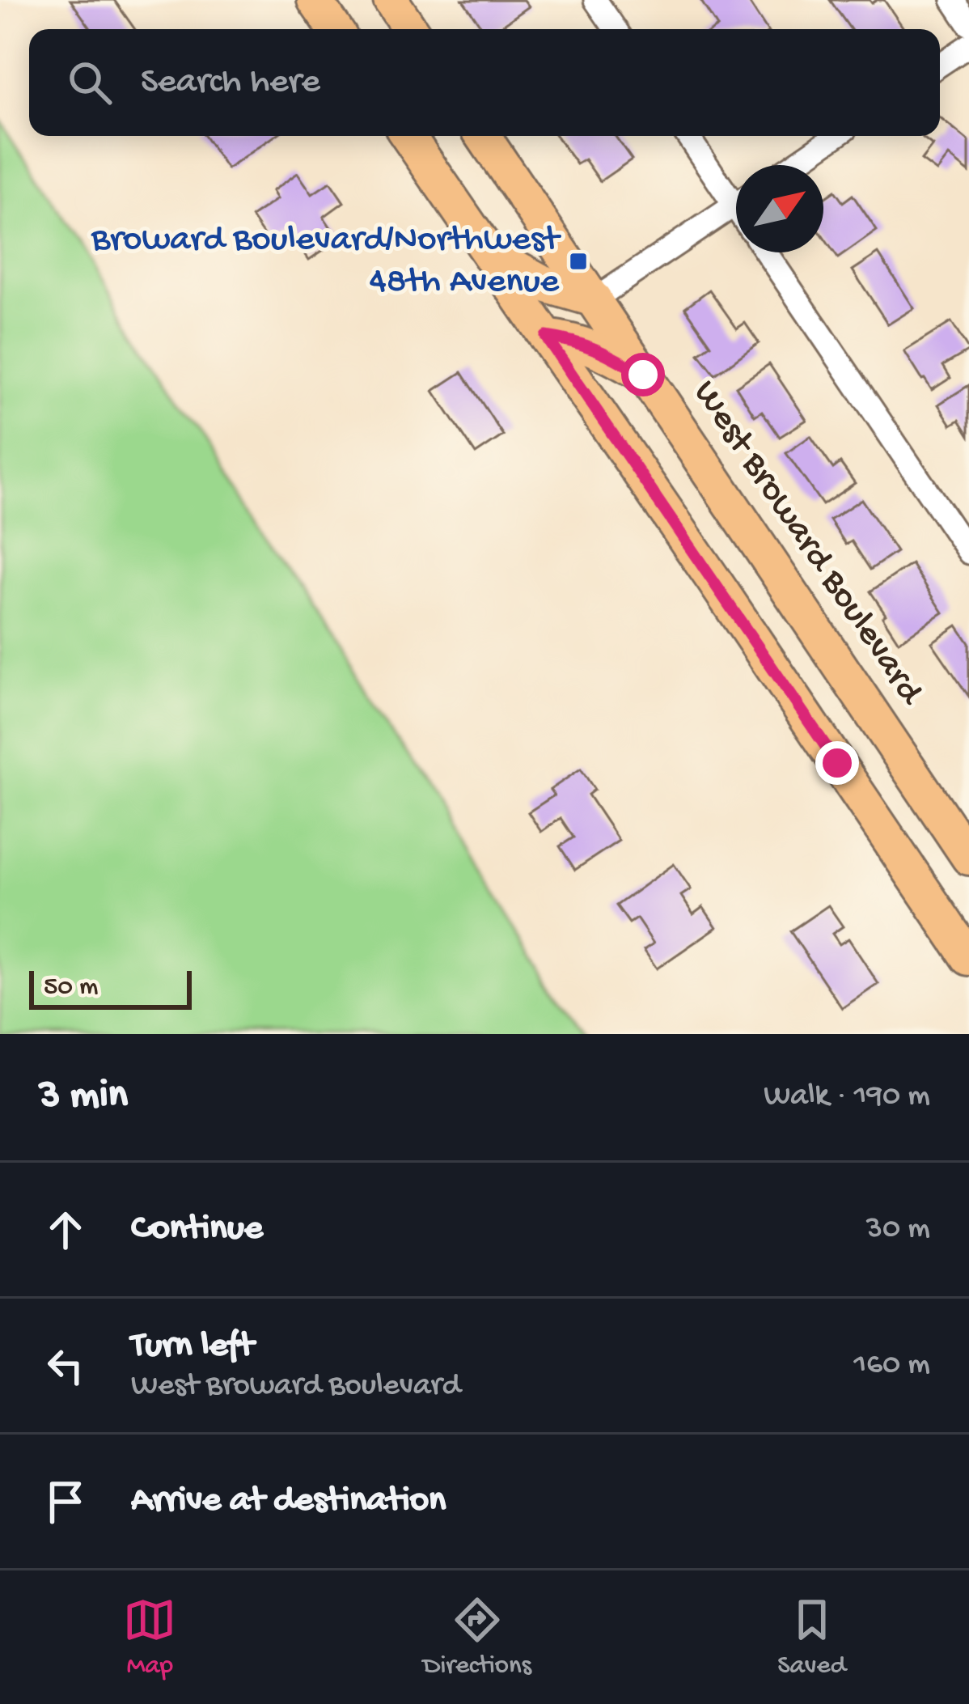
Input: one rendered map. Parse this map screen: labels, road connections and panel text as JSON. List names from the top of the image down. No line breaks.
{"streets":{"main road":["West Broward Boulevard"]},"places":{"transit":["Broward Boulevard/Northwest 48th Avenue"]},"scale_bar":"50 m","north":"top right","page":{"search":"Search here","scale":"50 m","heading":["3 min","Walk · 190 m"],"list":[["Continue","30 m"],["Turn left","West Broward Boulevard","160 m"],"Arrive at destination"],"nav":["Map","Directions","Saved"]}}
